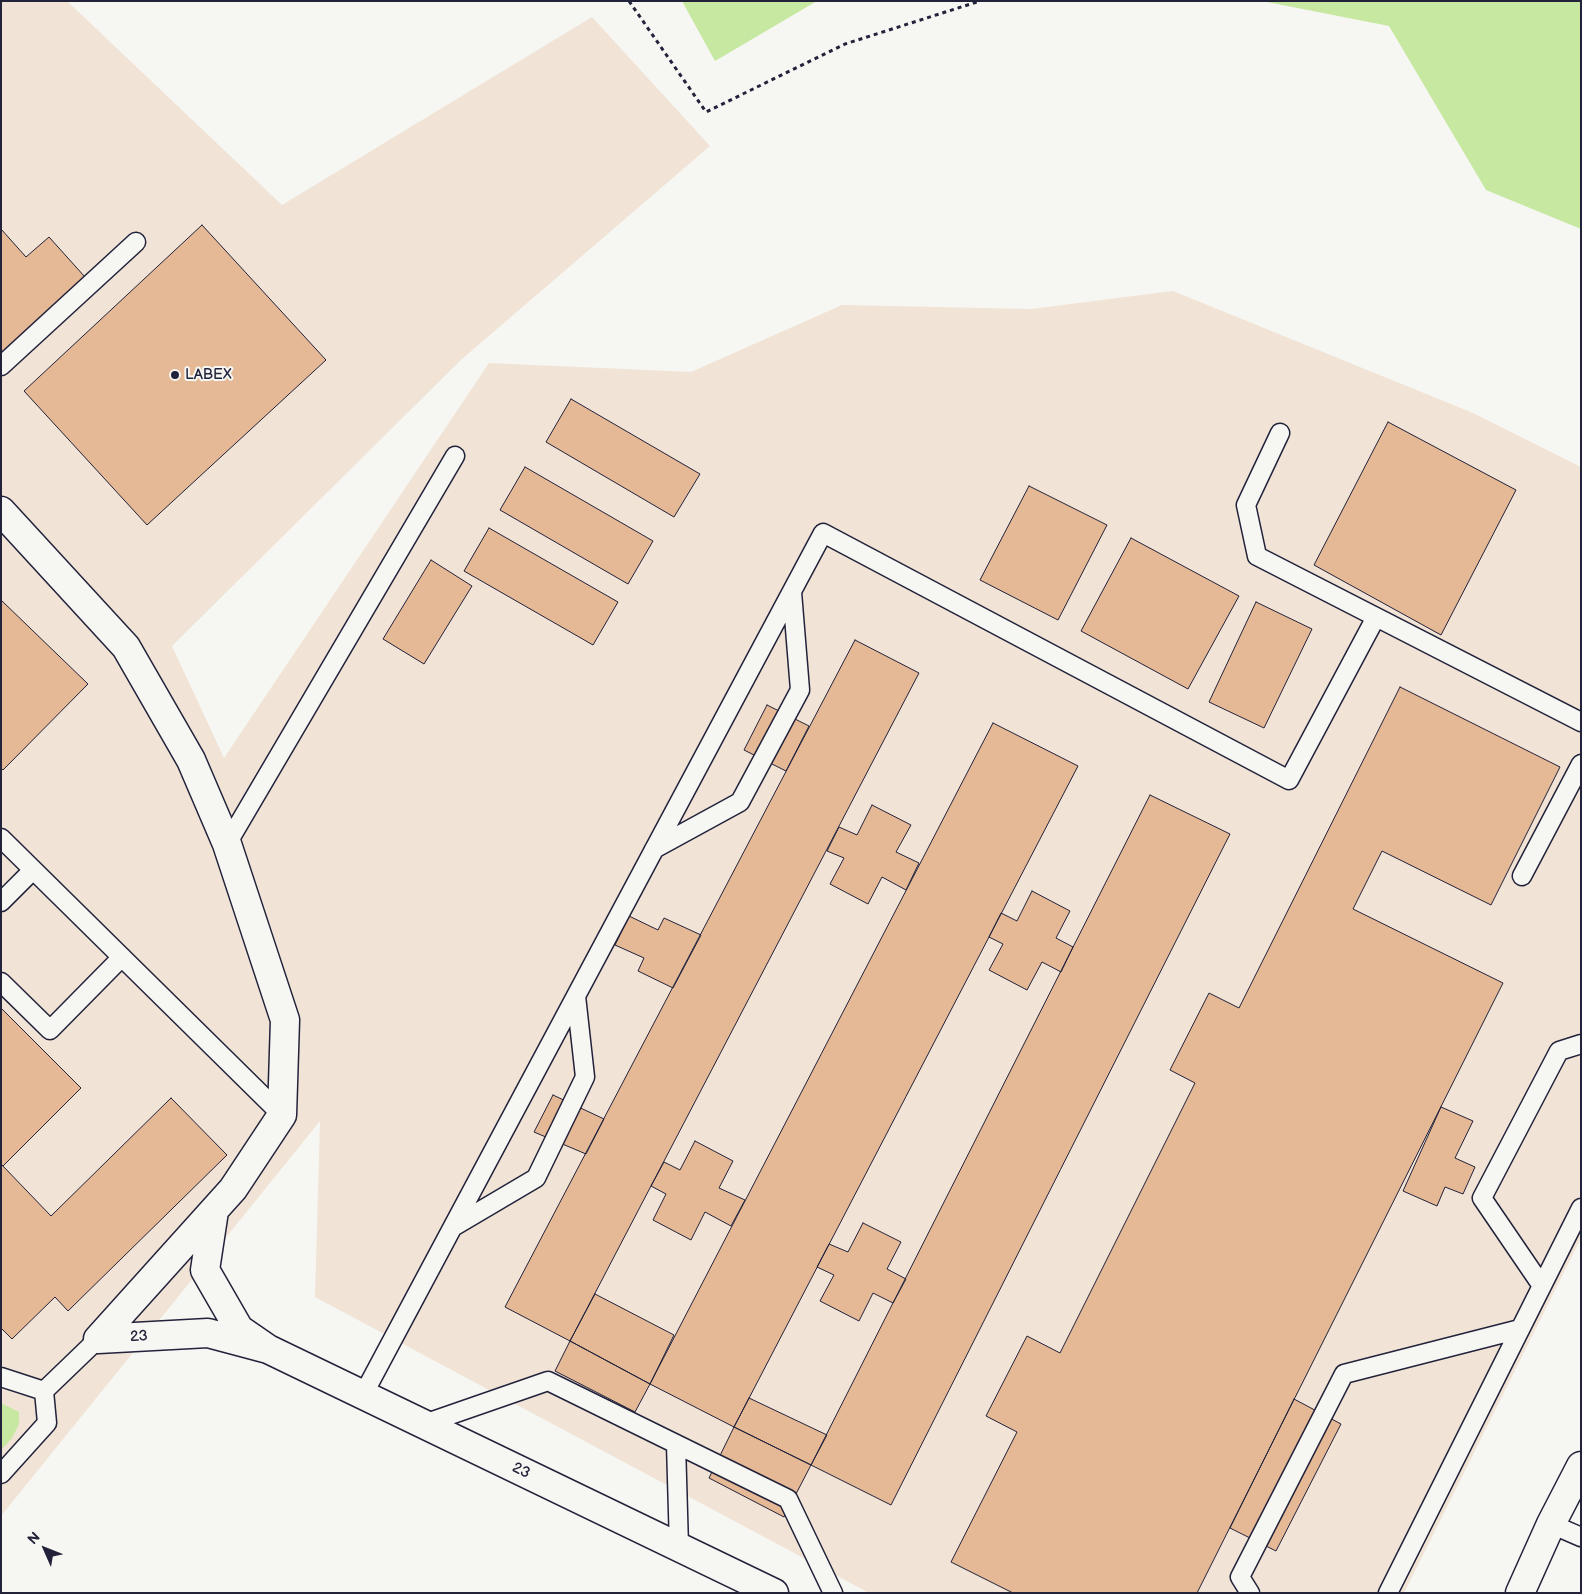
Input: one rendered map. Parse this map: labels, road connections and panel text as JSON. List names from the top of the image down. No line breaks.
{"streets":{"street":["23"]},"places":["LABEX"],"north":"top left"}
